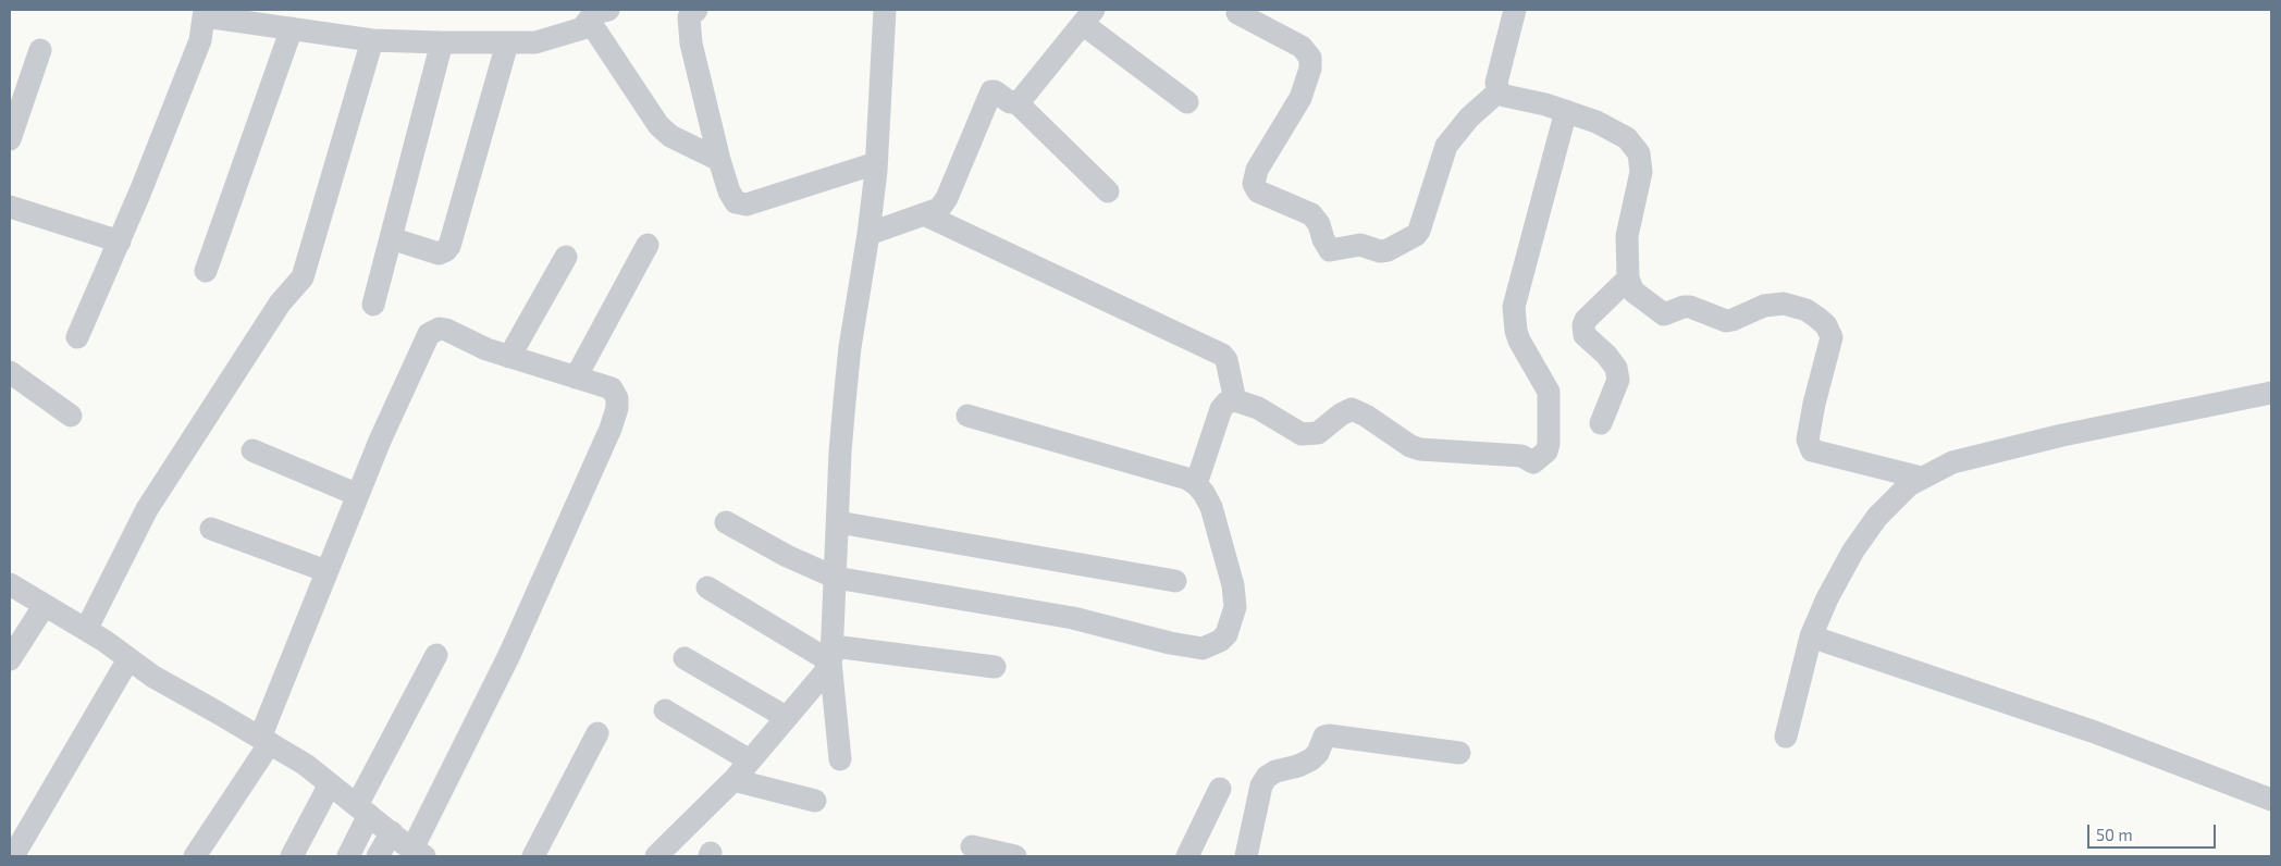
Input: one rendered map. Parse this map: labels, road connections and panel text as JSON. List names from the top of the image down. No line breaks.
{"scale_bar":"50 m"}
